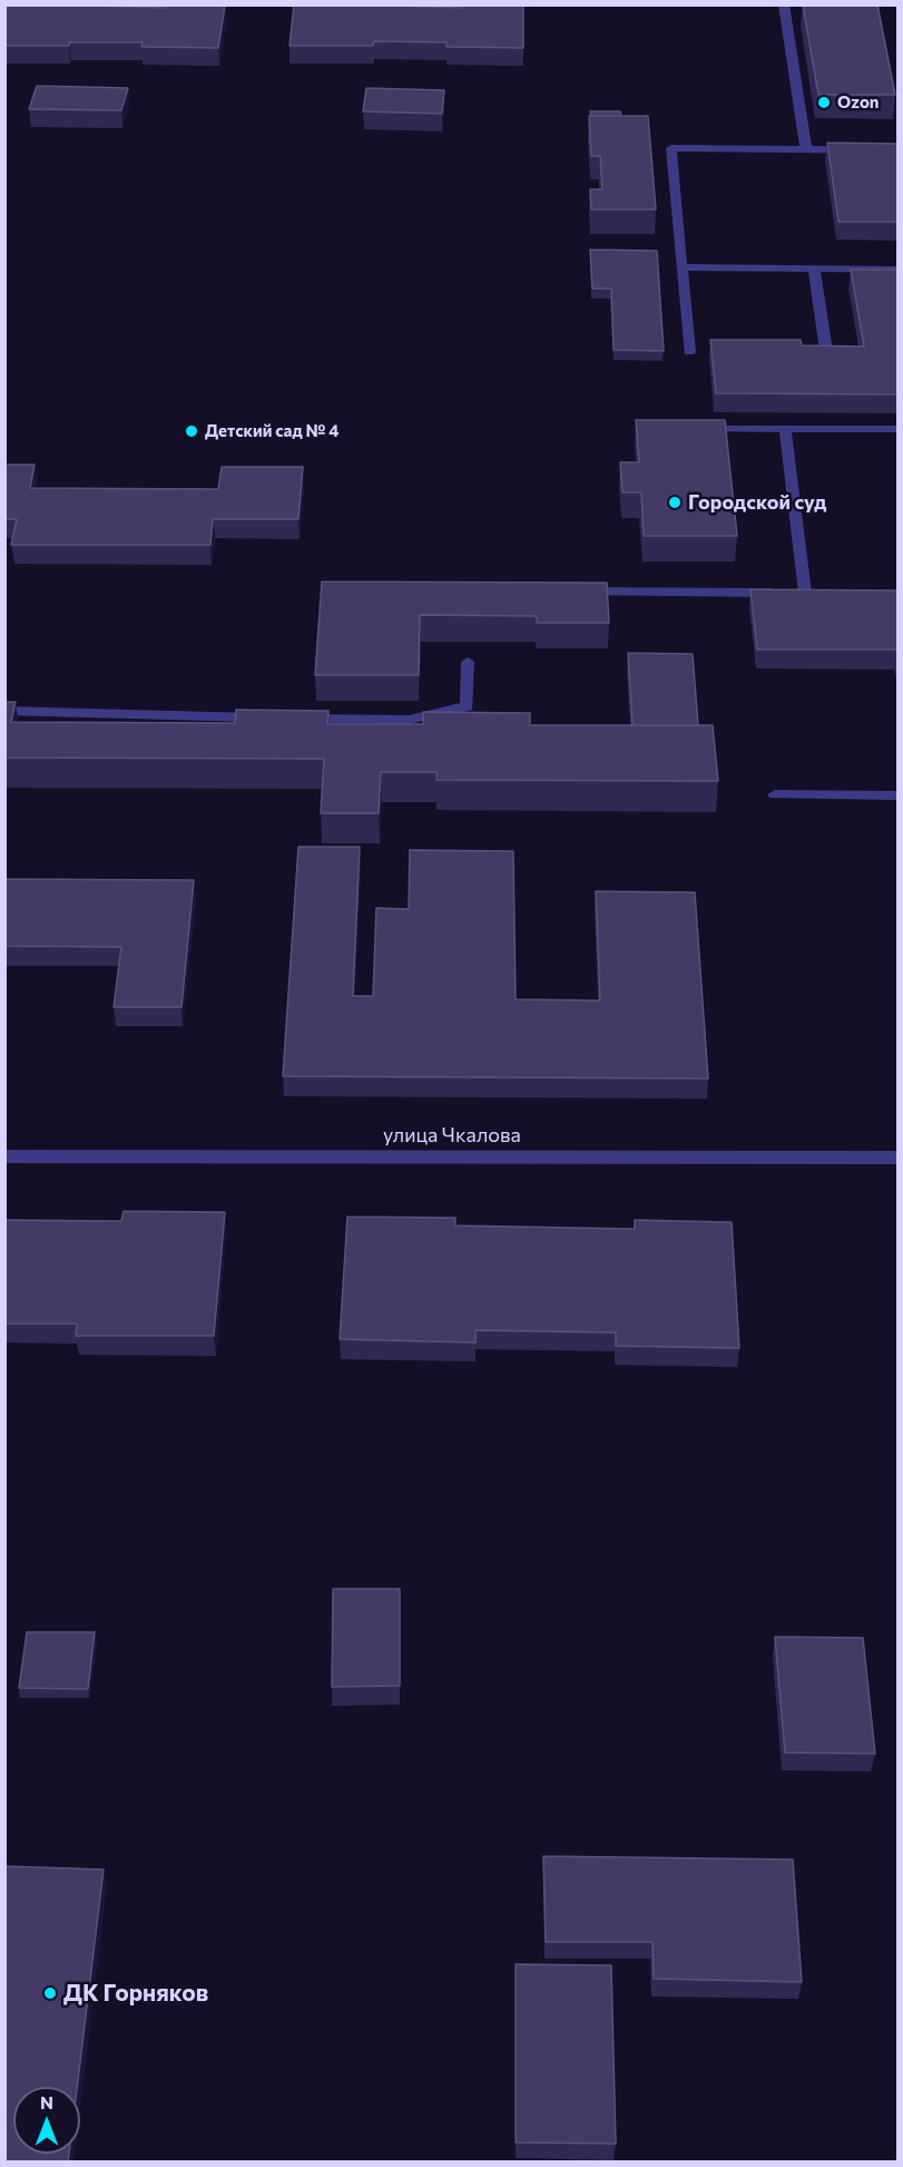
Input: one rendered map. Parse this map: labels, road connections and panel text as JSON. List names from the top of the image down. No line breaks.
{"streets":{"street":["улица Чкалова"]},"places":["Ozon","Детский сад № 4","Городской суд","ДК Горняков"],"north":"top"}
